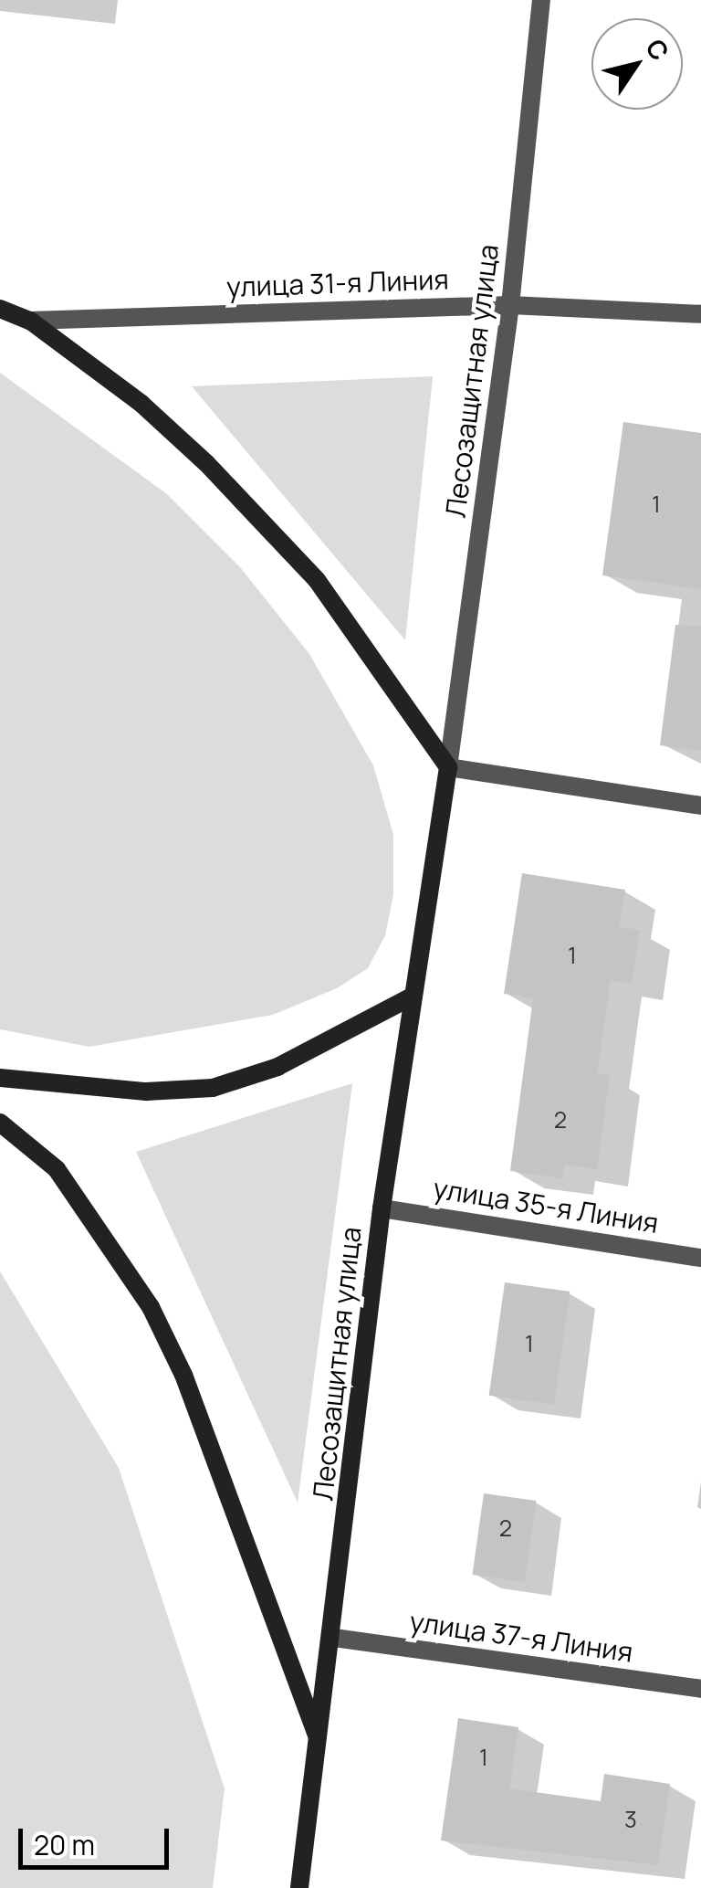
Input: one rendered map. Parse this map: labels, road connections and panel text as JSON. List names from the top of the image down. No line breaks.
{"streets":{"main road":["Лесозащитная улица"],"street":["улица 31-я Линия","улица 35-я Линия","улица 37-я Линия"]},"crossings":[["улица 31-я Линия","Лесозащитная улица"],["Лесозащитная улица","улица 35-я Линия"],["Лесозащитная улица","улица 37-я Линия"]],"house_numbers":["1","1","2","1","2","1","3"],"scale_bar":"20 m","north":"top right"}
